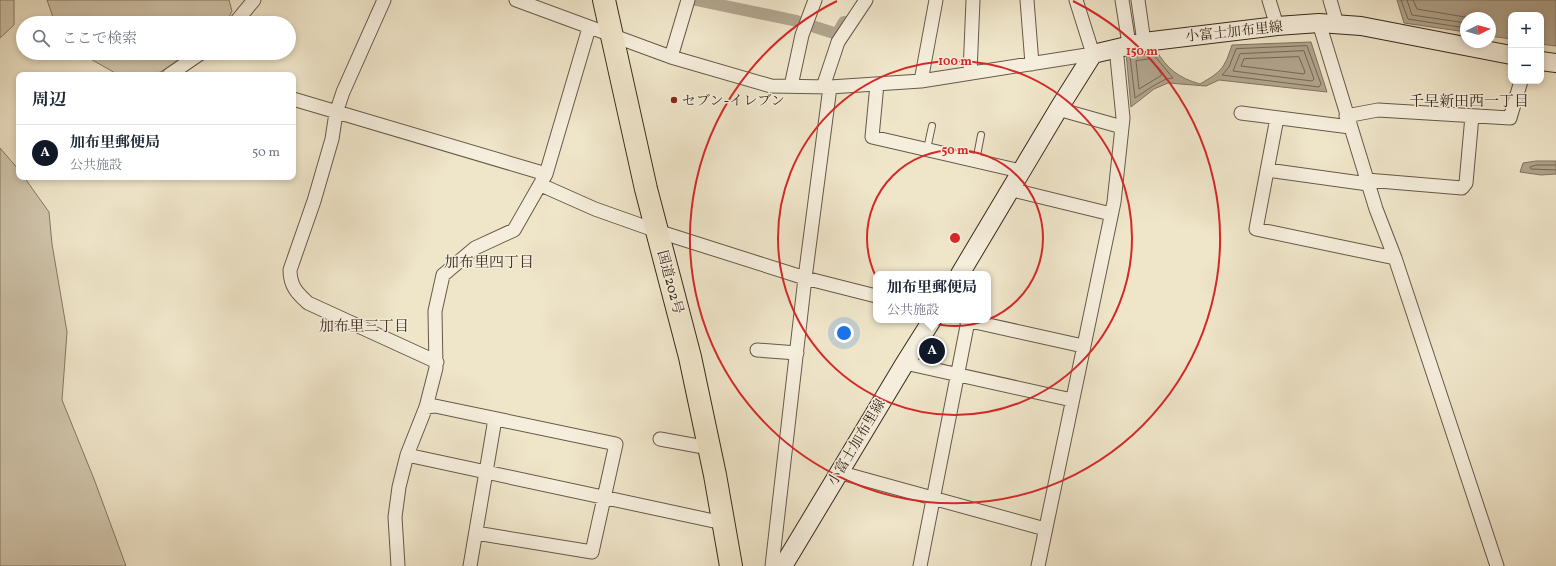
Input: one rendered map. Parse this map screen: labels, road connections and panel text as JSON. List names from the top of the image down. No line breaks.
{"streets":{"highway":["国道202号"],"main road":["小富士加布里線"]},"districts":["千早新田西一丁目","加布里四丁目","加布里三丁目"],"places":["セブン-イレブン"],"north":"right","page":{"map_buttons":["+","−"],"search":"ここで検索","heading":"周辺","list":[{"mark":"A","name":"加布里郵便局","note":"公共施設","value":"50 m"}],"popup":["加布里郵便局","公共施設"],"pins":"A"},"rings":["150 m","100 m","50 m"]}
